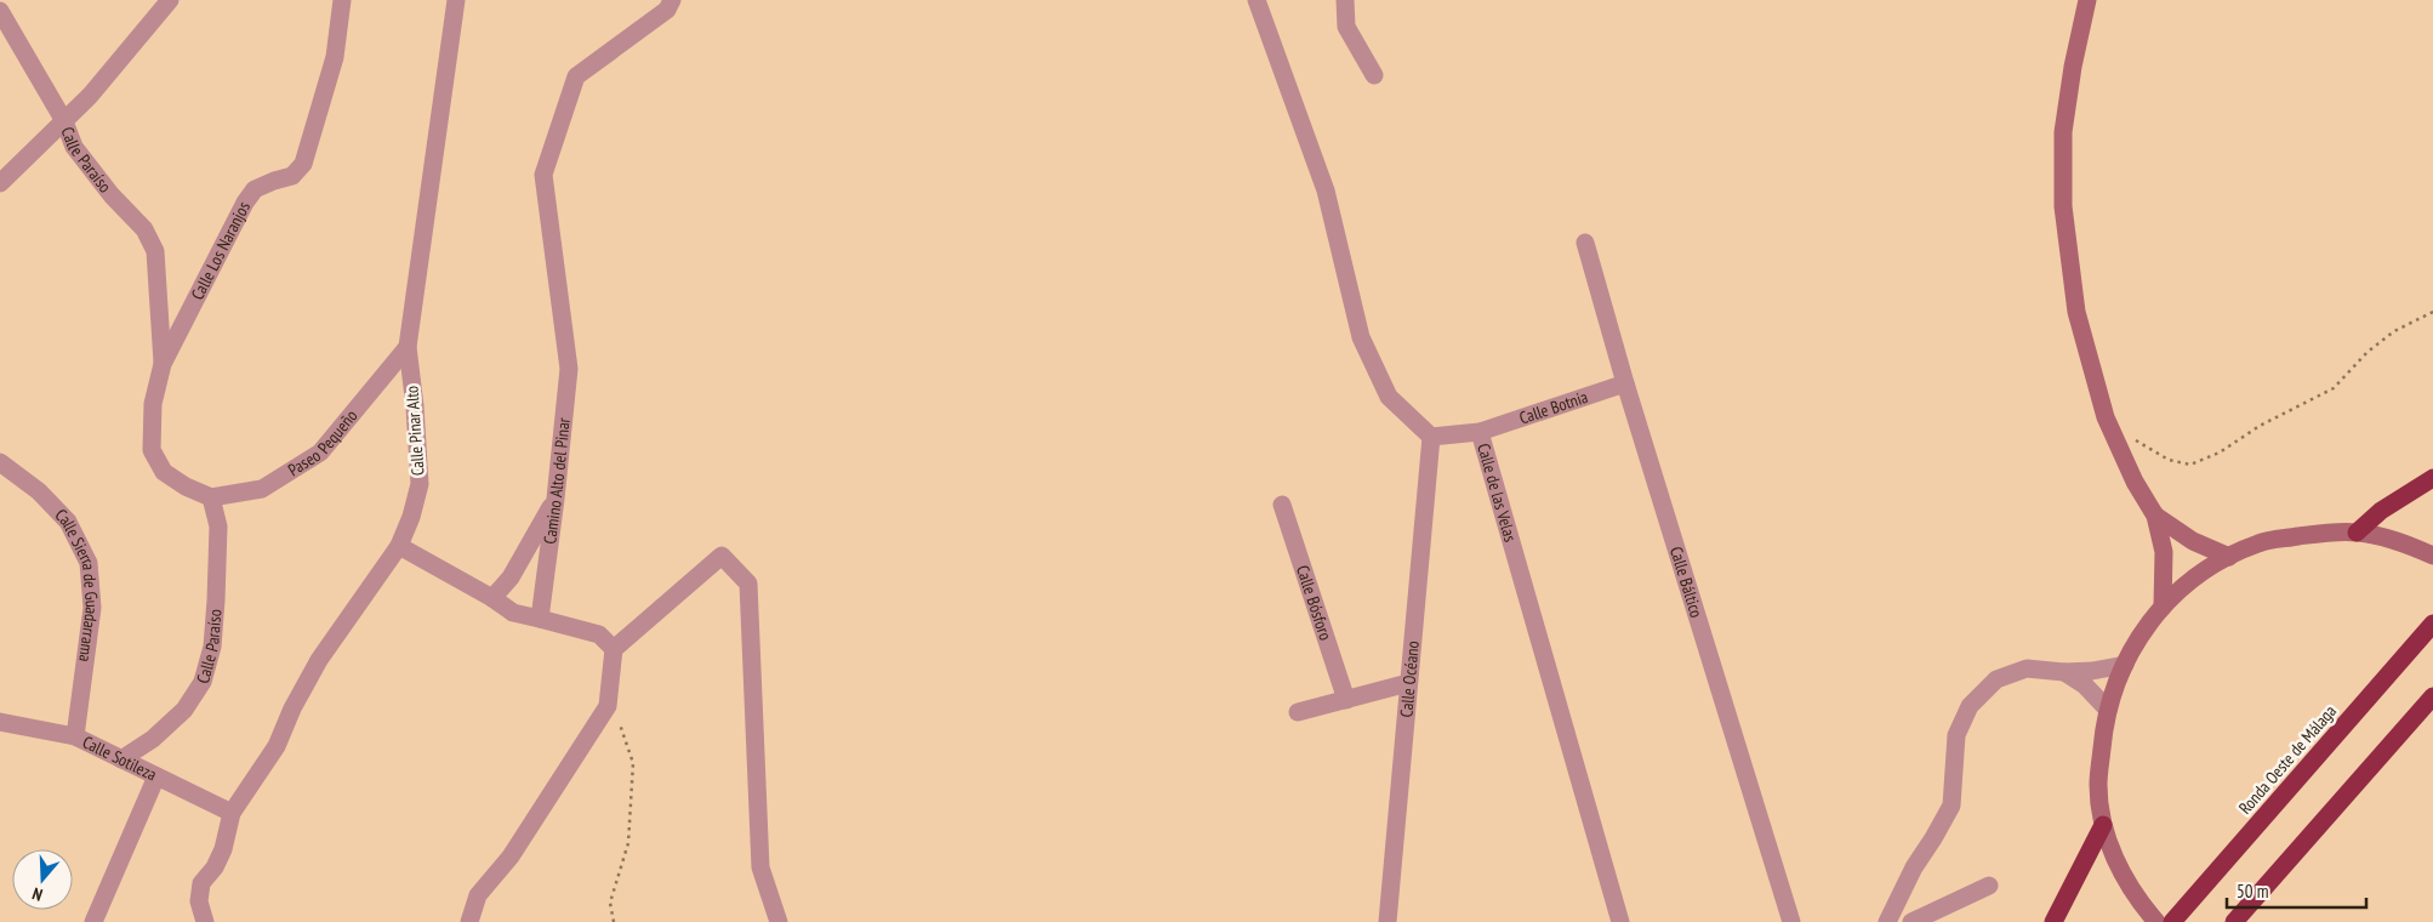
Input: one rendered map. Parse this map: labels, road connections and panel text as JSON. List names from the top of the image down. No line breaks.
{"streets":{"highway":["Ronda Oeste de Málaga"],"street":["Calle Paraíso","Calle Los Naranjos","Calle Botnia","Calle Pinar Alto","Paseo Pequeño","Camino Alto del Pinar","Calle de las Velas","Calle Báltico","Calle Sierra de Guadarrama","Calle Bósforo","Calle Océano","Calle Sotileza"]},"crossings":[["Calle Paraíso","Calle Los Naranjos"],["Calle Paraíso","Paseo Pequeño"],["Calle Paraíso","Calle Sotileza"],["Calle Los Naranjos","Paseo Pequeño"],["Calle Botnia","Calle de las Velas"],["Calle Botnia","Calle Báltico"],["Calle Pinar Alto","Paseo Pequeño"],["Calle Pinar Alto","Calle Sotileza"],["Calle de las Velas","Calle Océano"],["Calle Sierra de Guadarrama","Calle Sotileza"]],"scale_bar":"50 m","north":"bottom"}
